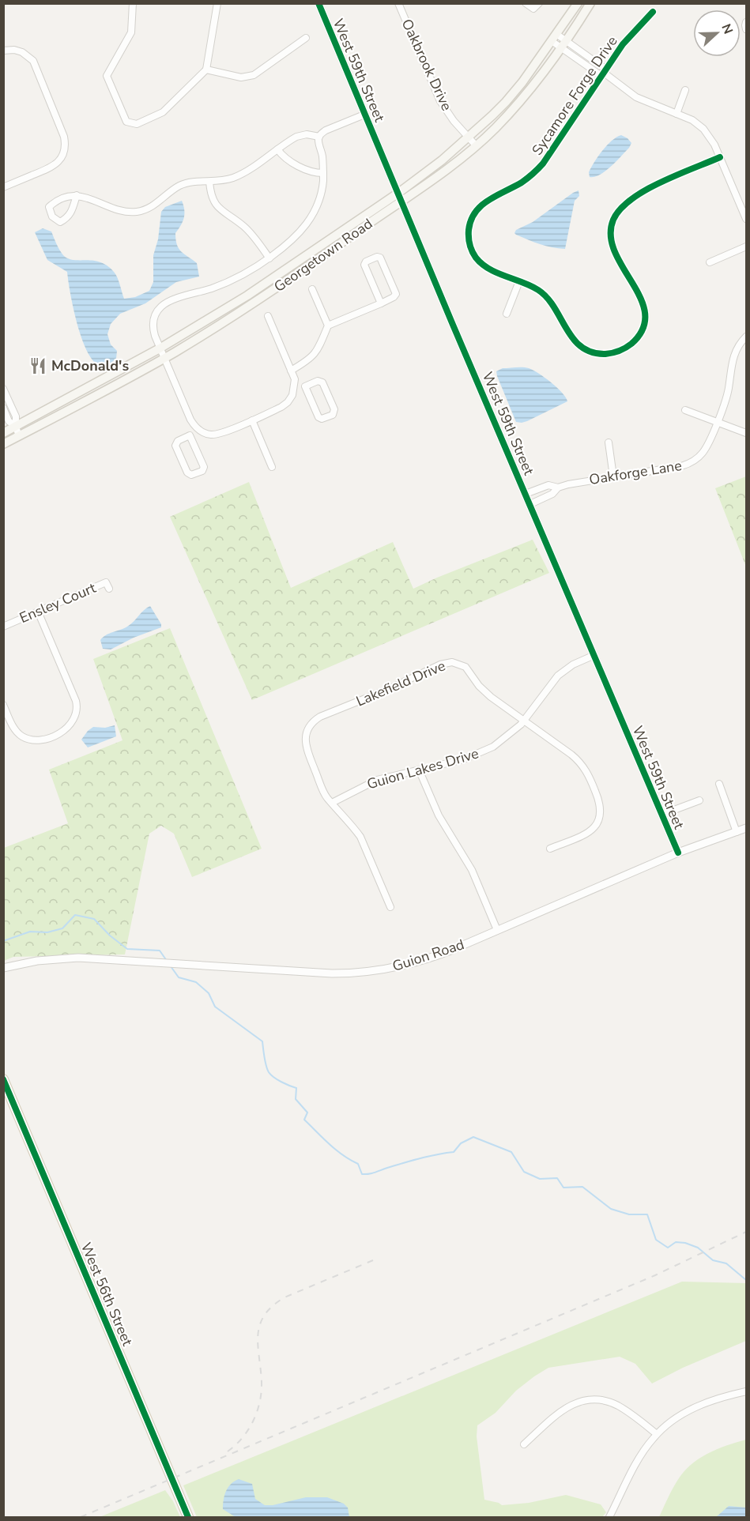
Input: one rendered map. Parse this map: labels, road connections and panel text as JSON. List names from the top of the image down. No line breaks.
{"streets":{"main road":["Georgetown Road","West 56th Street"],"street":["Oakbrook Drive","West 59th Street","Sycamore Forge Drive","Oakforge Lane","Ensley Court","Lakefield Drive","Guion Lakes Drive","Guion Road"]},"crossings":[["Oakbrook Drive","Georgetown Road"],["West 59th Street","Georgetown Road"],["West 59th Street","Oakforge Lane"],["West 59th Street","Guion Lakes Drive"],["West 59th Street","Guion Road"],["Lakefield Drive","Guion Lakes Drive"]],"places":{"restaurant":["McDonald's"]},"north":"right"}
